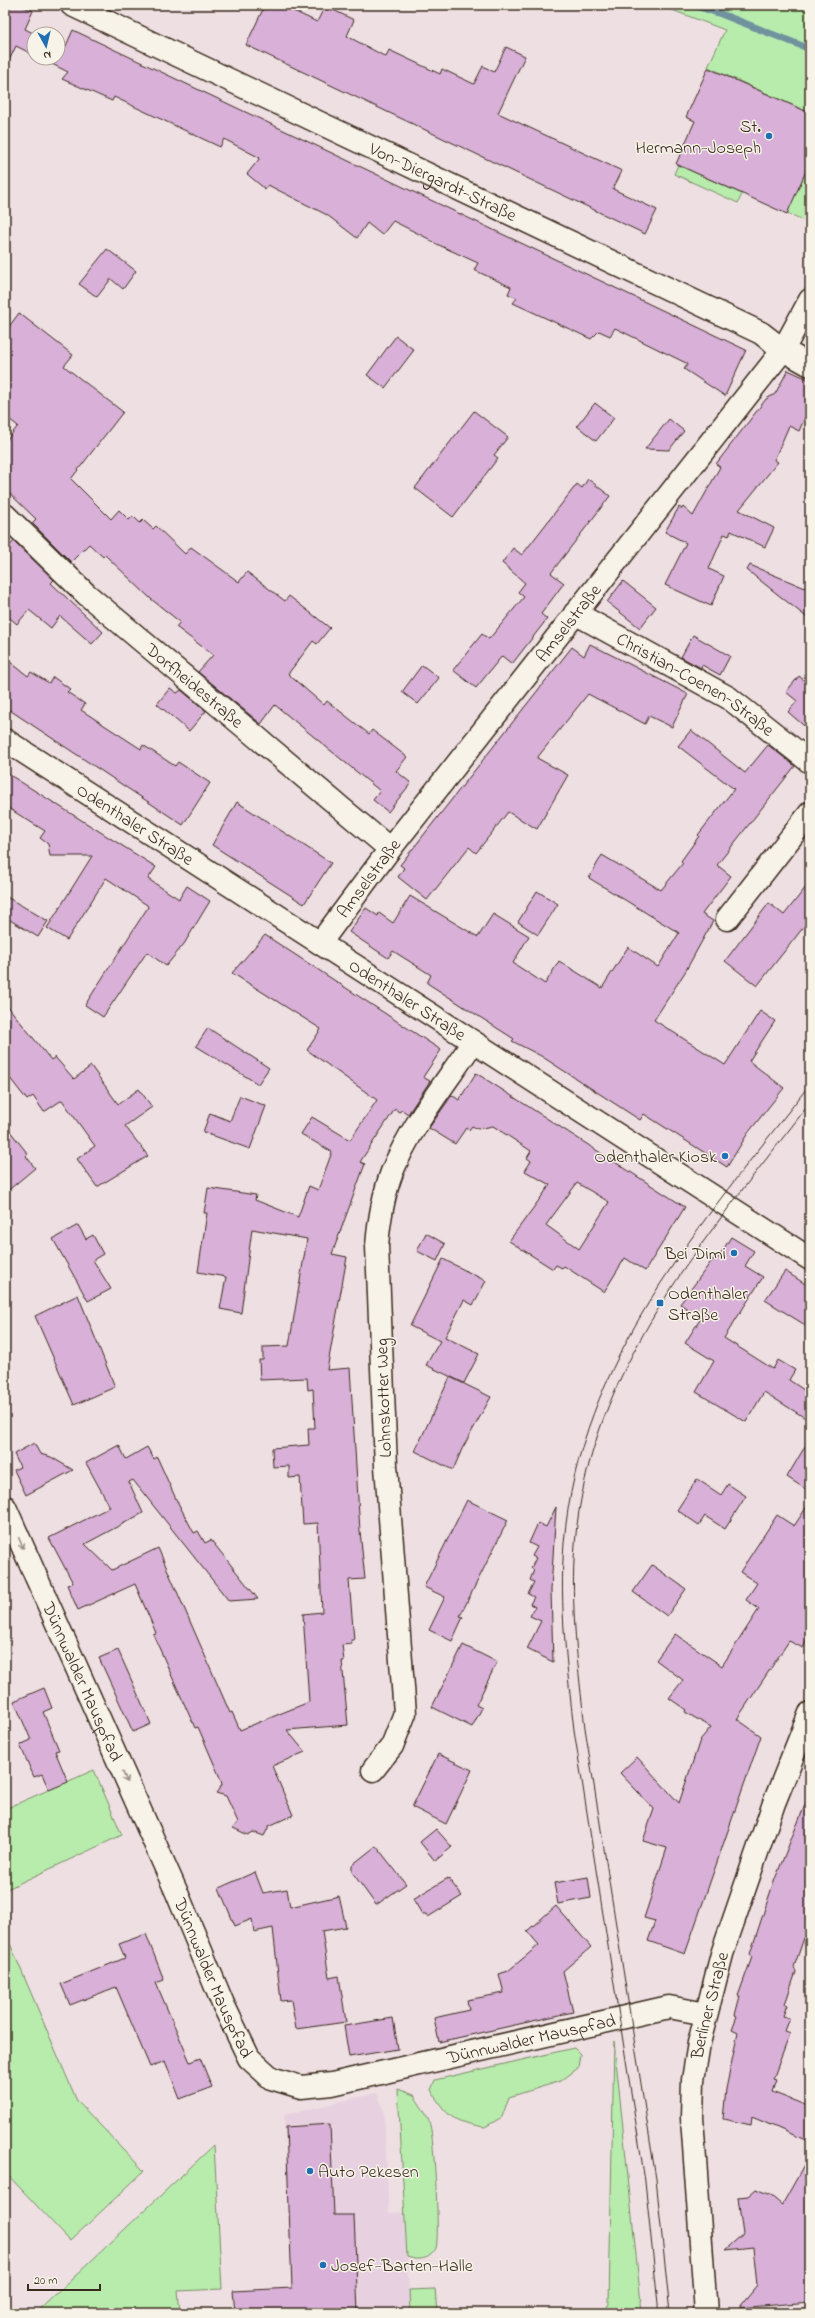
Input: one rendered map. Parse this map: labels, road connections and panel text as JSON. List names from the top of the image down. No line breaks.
{"streets":{"street":["Von-Diergardt-Straße","Amselstraße","Dorfheidestraße","Christian-Coenen-Straße","Odenthaler Straße","Lohnskotter Weg","Dünnwalder Mauspfad","Berliner Straße"]},"crossings":[["Von-Diergardt-Straße","Amselstraße"],["Amselstraße","Dorfheidestraße"],["Amselstraße","Christian-Coenen-Straße"],["Amselstraße","Odenthaler Straße"],["Odenthaler Straße","Lohnskotter Weg"],["Dünnwalder Mauspfad","Berliner Straße"]],"one_way":["Dünnwalder Mauspfad"],"places":{"other":["St. Hermann-Joseph","Odenthaler Kiosk","Bei Dimi","Auto Pekesen","Josef-Barten-Halle"],"transit":["Odenthaler Straße"]},"scale_bar":"20 m","north":"bottom"}
